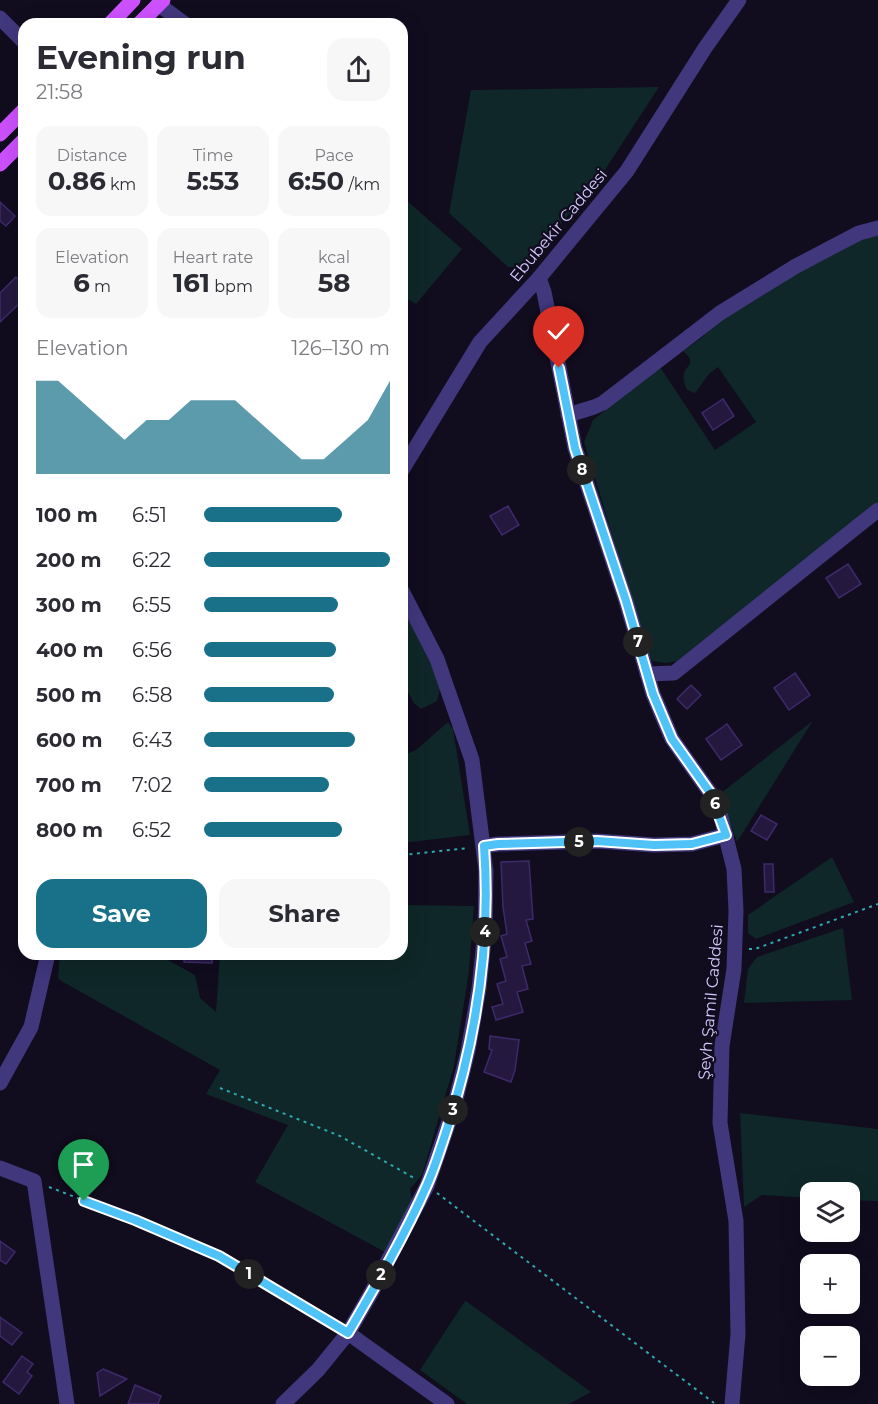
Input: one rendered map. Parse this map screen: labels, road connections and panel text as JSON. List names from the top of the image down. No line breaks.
{"streets":{"street":["Ebubekir Caddesi","Şeyh Şamil Caddesi"]},"crossings":[["Ebubekir Caddesi","Şeyh Şamil Caddesi"]],"page":{"heading":["Evening run","21:58"],"stats":[["Distance","0.86 km"],["Time","5:53"],["Pace","6:50 /km"],["Elevation","6 m"],["Heart rate","161 bpm"],["kcal","58"]],"chart":["Elevation","126–130 m"],"pins":["8","7","6","5","4","3","1","2"],"list":[{"name":"100 m","note":"6:51"},{"name":"200 m","note":"6:22"},{"name":"300 m","note":"6:55"},{"name":"400 m","note":"6:56"},{"name":"500 m","note":"6:58"},{"name":"600 m","note":"6:43"},{"name":"700 m","note":"7:02"},{"name":"800 m","note":"6:52"}],"buttons":["Save","Share"],"map_buttons":["+","−"]}}
